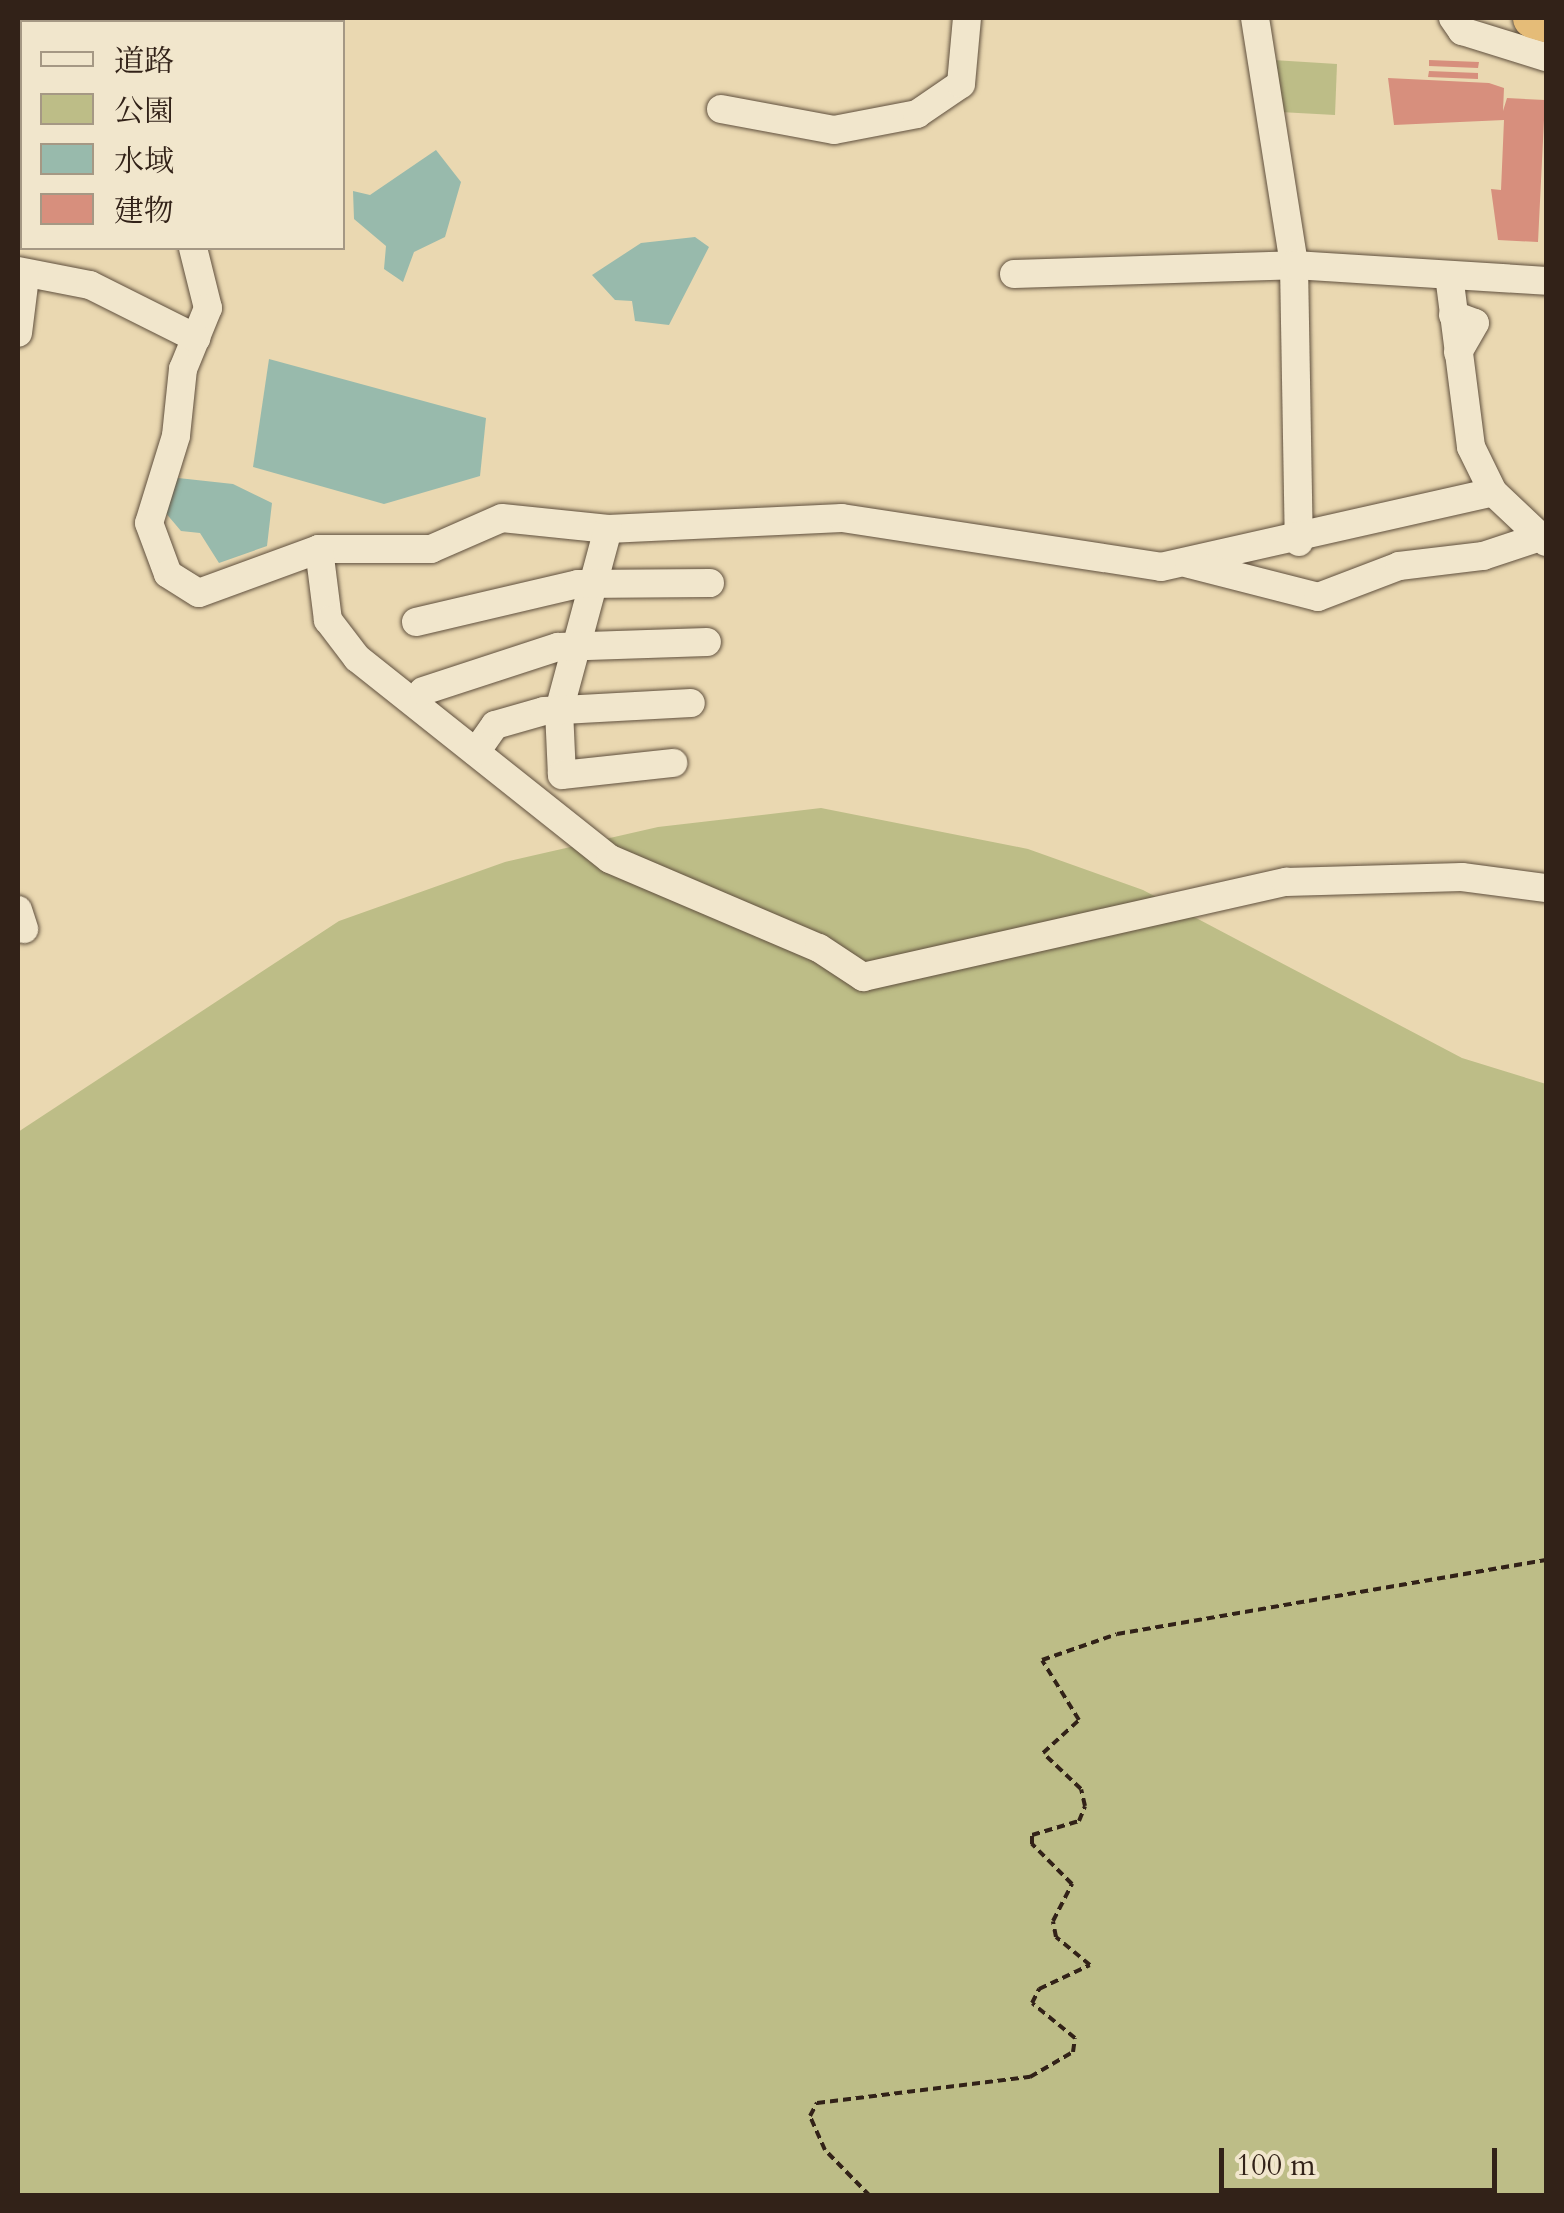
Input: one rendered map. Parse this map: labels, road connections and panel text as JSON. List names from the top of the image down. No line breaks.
{"legend":["道路","公園","水域","建物"],"scale_bar":"100 m"}
